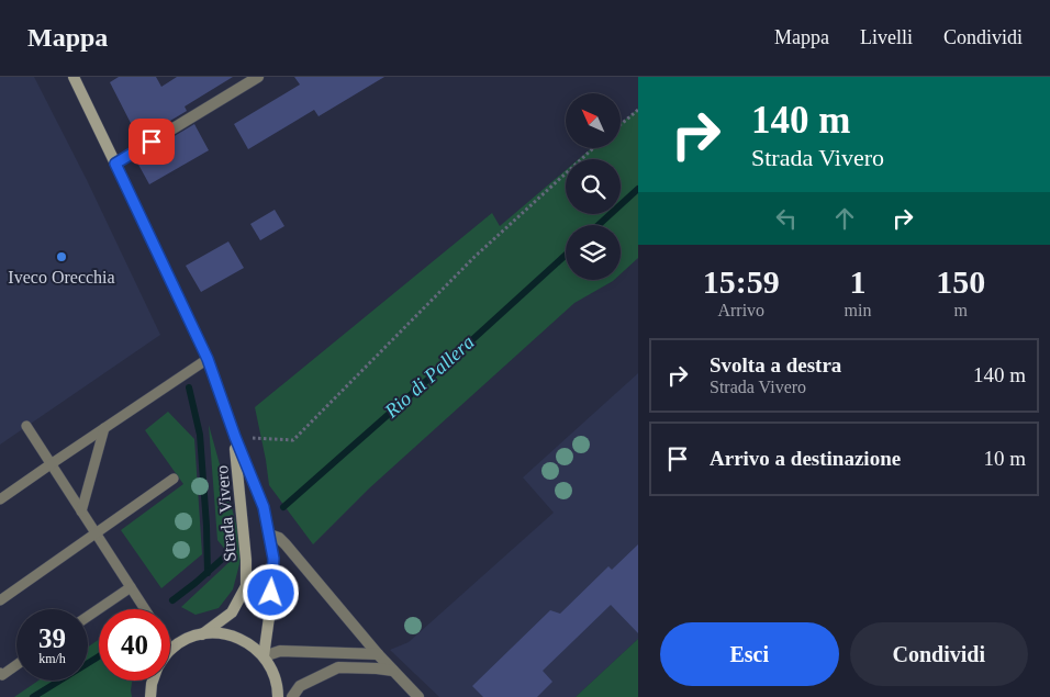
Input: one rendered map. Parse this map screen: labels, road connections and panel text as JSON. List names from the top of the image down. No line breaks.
{"streets":{"street":["Strada Vivero"]},"water":["Rio di Pallera"],"places":["Iveco Orecchia"],"north":"top left","page":{"header":"Mappa","nav":["Mappa","Livelli","Condividi"],"turn":["140 m","Strada Vivero"],"eta":["15:59","Arrivo","1","min","150","m"],"list":[{"name":"Svolta a destra","note":"Strada Vivero","value":"140 m"},{"name":"Arrivo a destinazione","value":"10 m"}],"speed":"39 km/h","limit":"40","buttons":["Esci","Condividi"]}}
